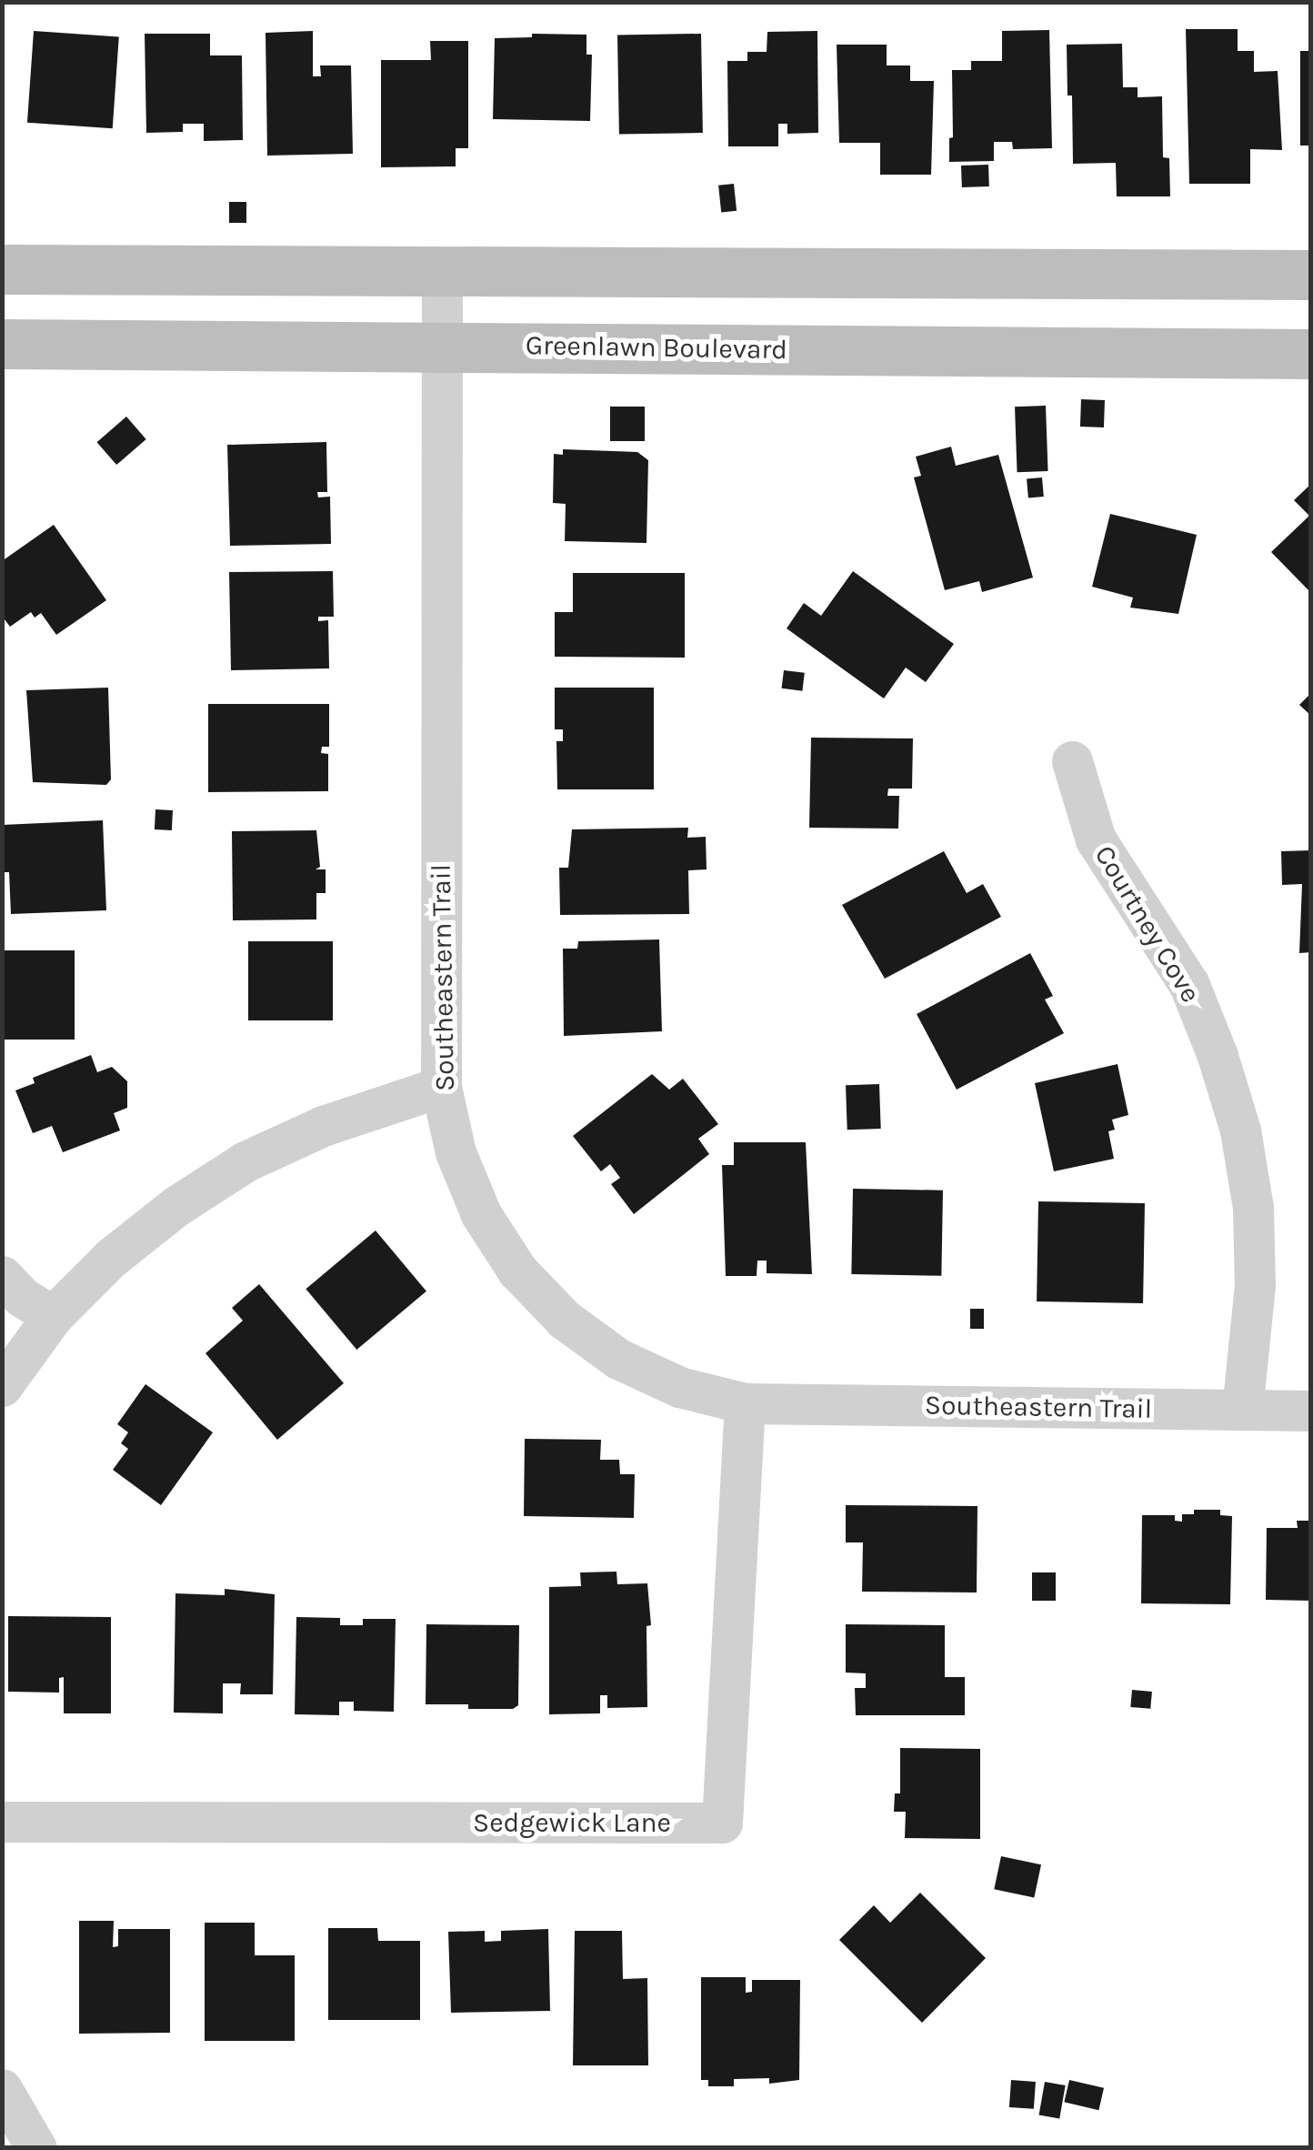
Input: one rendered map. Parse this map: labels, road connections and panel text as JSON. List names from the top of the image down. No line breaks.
{"streets":{"main road":["Greenlawn Boulevard"],"street":["Courtney Cove","Southeastern Trail","Sedgewick Lane"]},"crossings":[["Greenlawn Boulevard","Southeastern Trail"],["Courtney Cove","Southeastern Trail"],["Southeastern Trail","Sedgewick Lane"]]}
